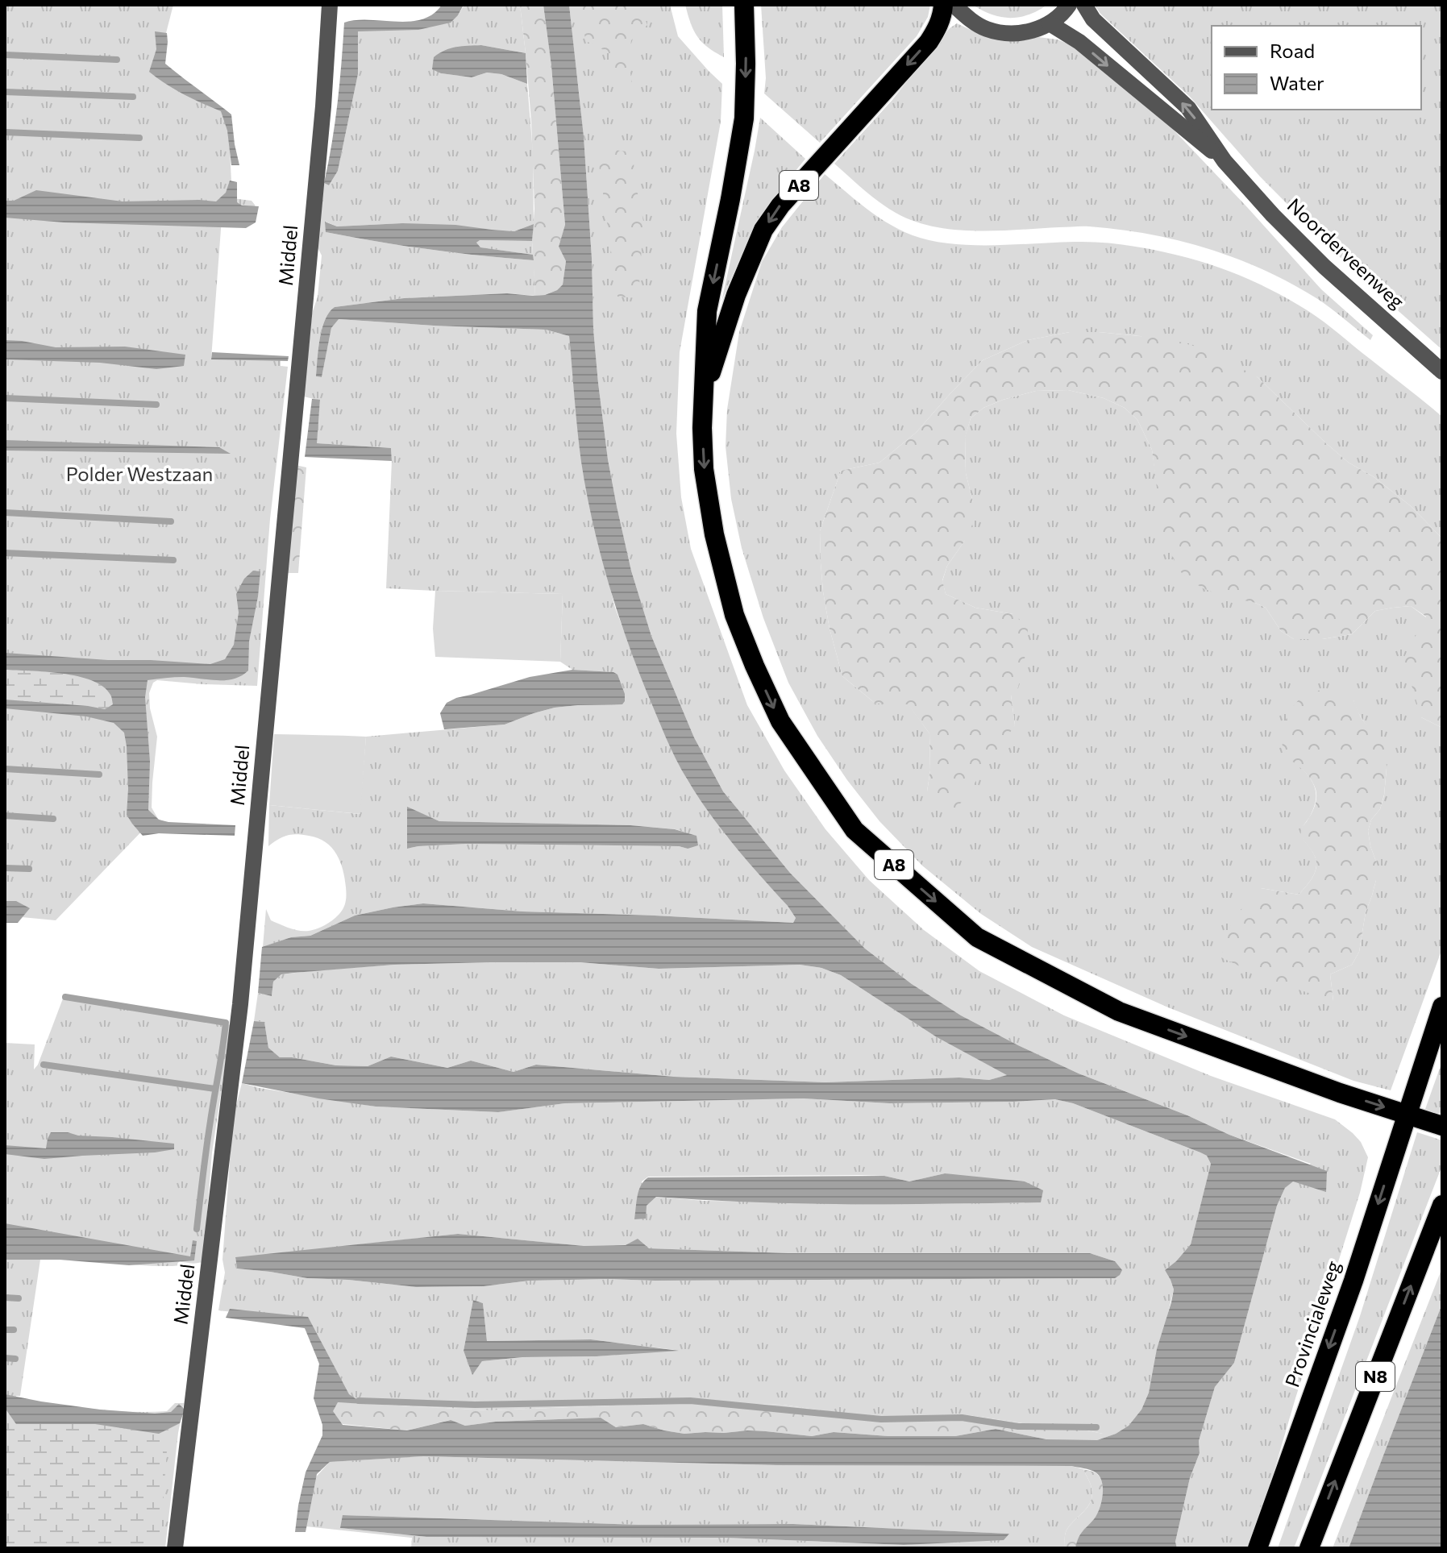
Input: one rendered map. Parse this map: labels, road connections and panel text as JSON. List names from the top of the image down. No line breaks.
{"streets":{"highway":["A8","Provincialeweg","N8"],"street":["Noorderveenweg","Middel"]},"crossings":[["A8","Provincialeweg"]],"parks":["Polder Westzaan"],"legend":["Road","Water"]}
